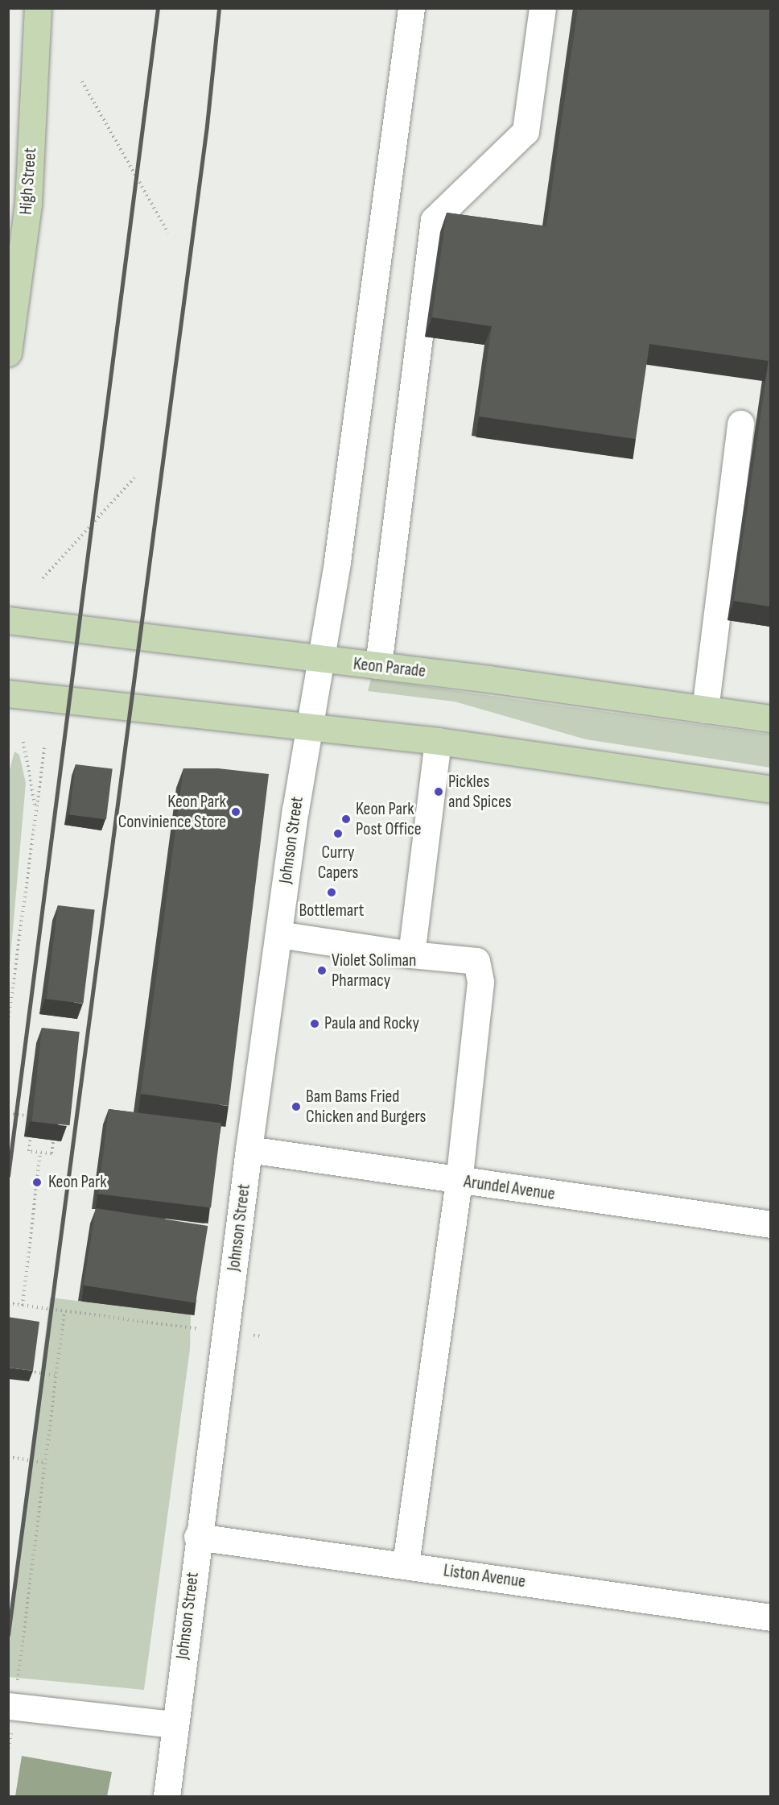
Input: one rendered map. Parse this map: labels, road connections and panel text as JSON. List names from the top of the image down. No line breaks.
{"streets":{"main road":["High Street","Keon Parade"],"street":["Johnson Street","Arundel Avenue","Liston Avenue"]},"crossings":[["Keon Parade","Johnson Street"],["Johnson Street","Arundel Avenue"],["Johnson Street","Liston Avenue"]],"places":["Pickles and Spices","Keon Park Convinience Store","Keon Park Post Office","Curry Capers","Bottlemart","Violet Soliman Pharmacy","Paula and Rocky","Bam Bams Fried Chicken and Burgers","Keon Park"]}
